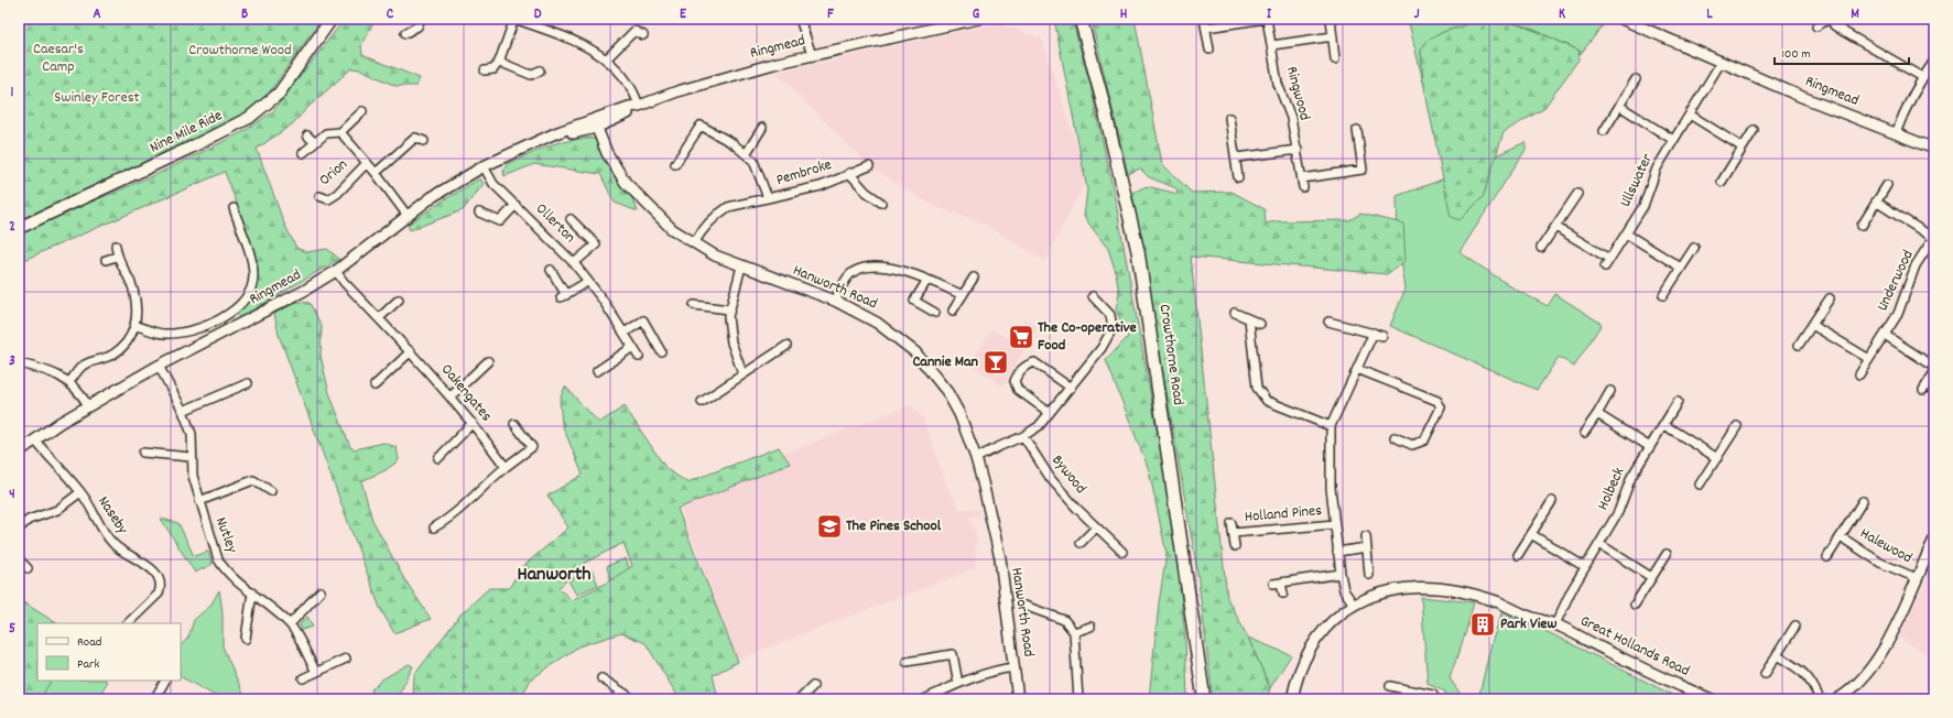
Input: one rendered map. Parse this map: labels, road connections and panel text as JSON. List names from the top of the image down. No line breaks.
{"streets":{"main road":["Nine Mile Ride","Crowthorne Road"],"street":["Ringmead","Ringwood","Orion","Pembroke","Ullswater","Ollerton","Underwood","Hanworth Road","Oakengates","Bywood","Holbeck","Holland Pines","Naseby","Nutley","Halewood","Great Hollands Road"]},"crossings":[["Ringmead","Orion"],["Ringmead","Ullswater"],["Ringmead","Ollerton"],["Ringmead","Hanworth Road"],["Ringmead","Oakengates"],["Ringmead","Naseby"],["Ringmead","Nutley"],["Pembroke","Hanworth Road"],["Holbeck","Great Hollands Road"],["Holland Pines","Great Hollands Road"]],"districts":["Hanworth"],"parks":["Caesar's Camp","Crowthorne Wood","Swinley Forest"],"places":{"supermarket":["The Co-operative Food"],"bar":["Cannie Man"],"school or university":["The Pines School"],"building":["Park View"]},"legend":["Road","Park"],"scale_bar":"100 m","grid":{"columns":["A","B","C","D","E","F","G","H","I","J","K","L","M"],"rows":["1","2","3","4","5"]}}
